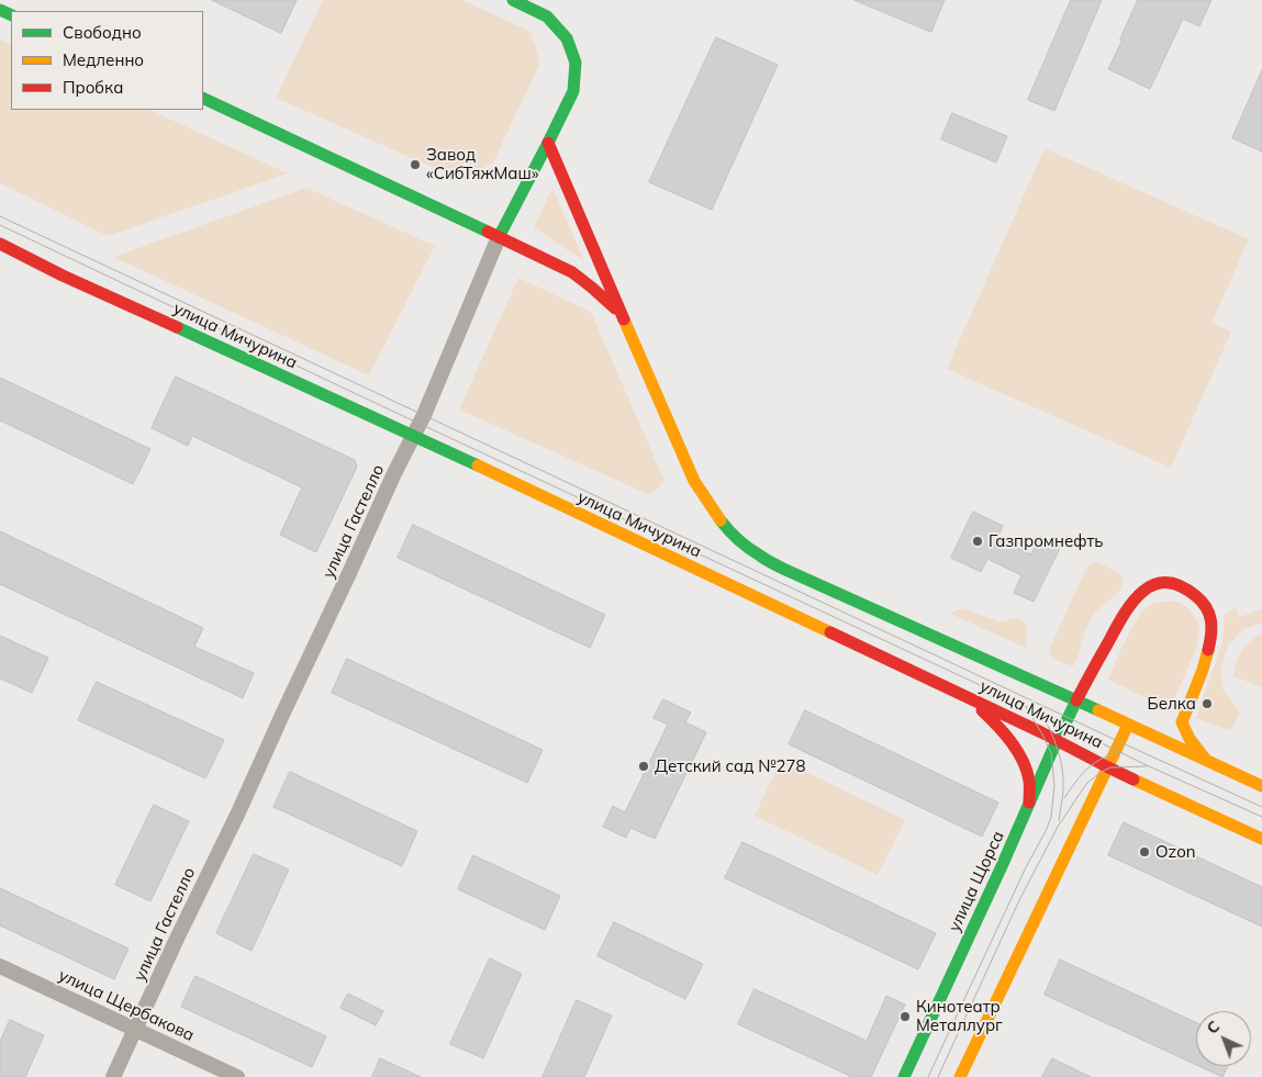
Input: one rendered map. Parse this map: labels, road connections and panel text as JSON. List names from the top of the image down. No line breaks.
{"streets":{"main road":["улица Мичурина","улица Гастелло","улица Щорса"],"street":["улица Щербакова"]},"crossings":[["улица Мичурина","улица Гастелло"],["улица Мичурина","улица Щорса"],["улица Гастелло","улица Щербакова"]],"places":["Завод «СибТяжМаш»","Газпромнефть","Белка","Детский сад №278","Ozon","Кинотеатр Металлург"],"legend":["Свободно","Медленно","Пробка"],"north":"top left"}
